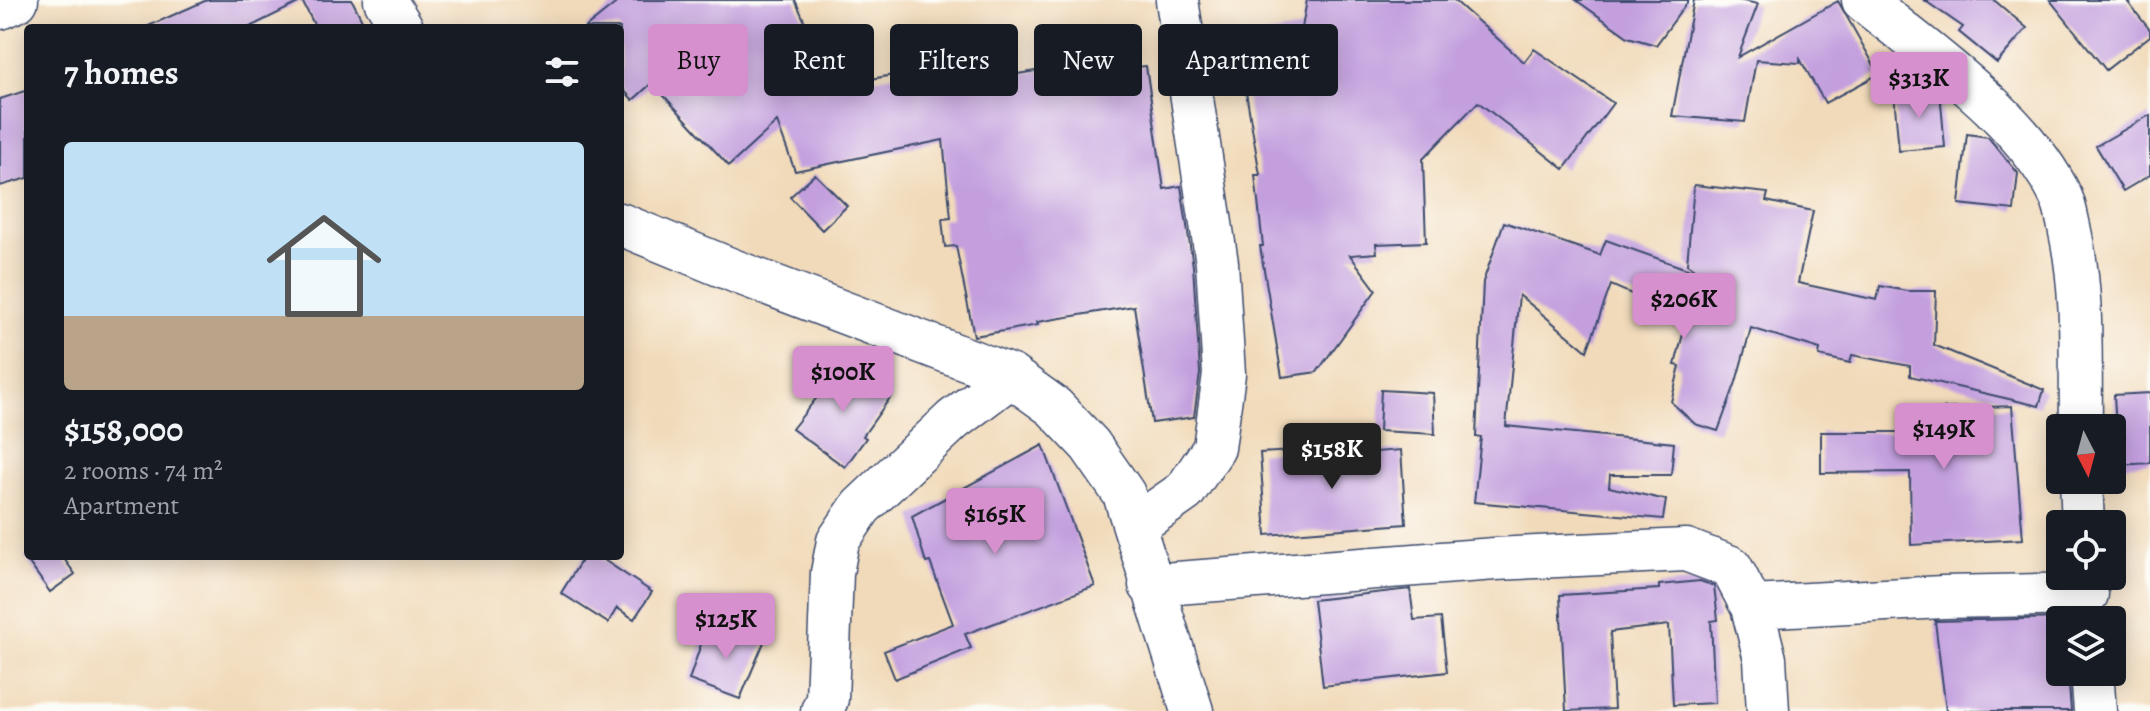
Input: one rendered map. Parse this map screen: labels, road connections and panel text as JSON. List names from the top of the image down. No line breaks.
{"north":"bottom","page":{"chip":["Buy","Rent","Filters","New","Apartment"],"heading":"7 homes","price":["$313K","$206K","$100K","$149K","$158K","$165K","$125K"],"list":[{"name":"$158,000","note":"2 rooms · 74 m² · Apartment"}]}}
